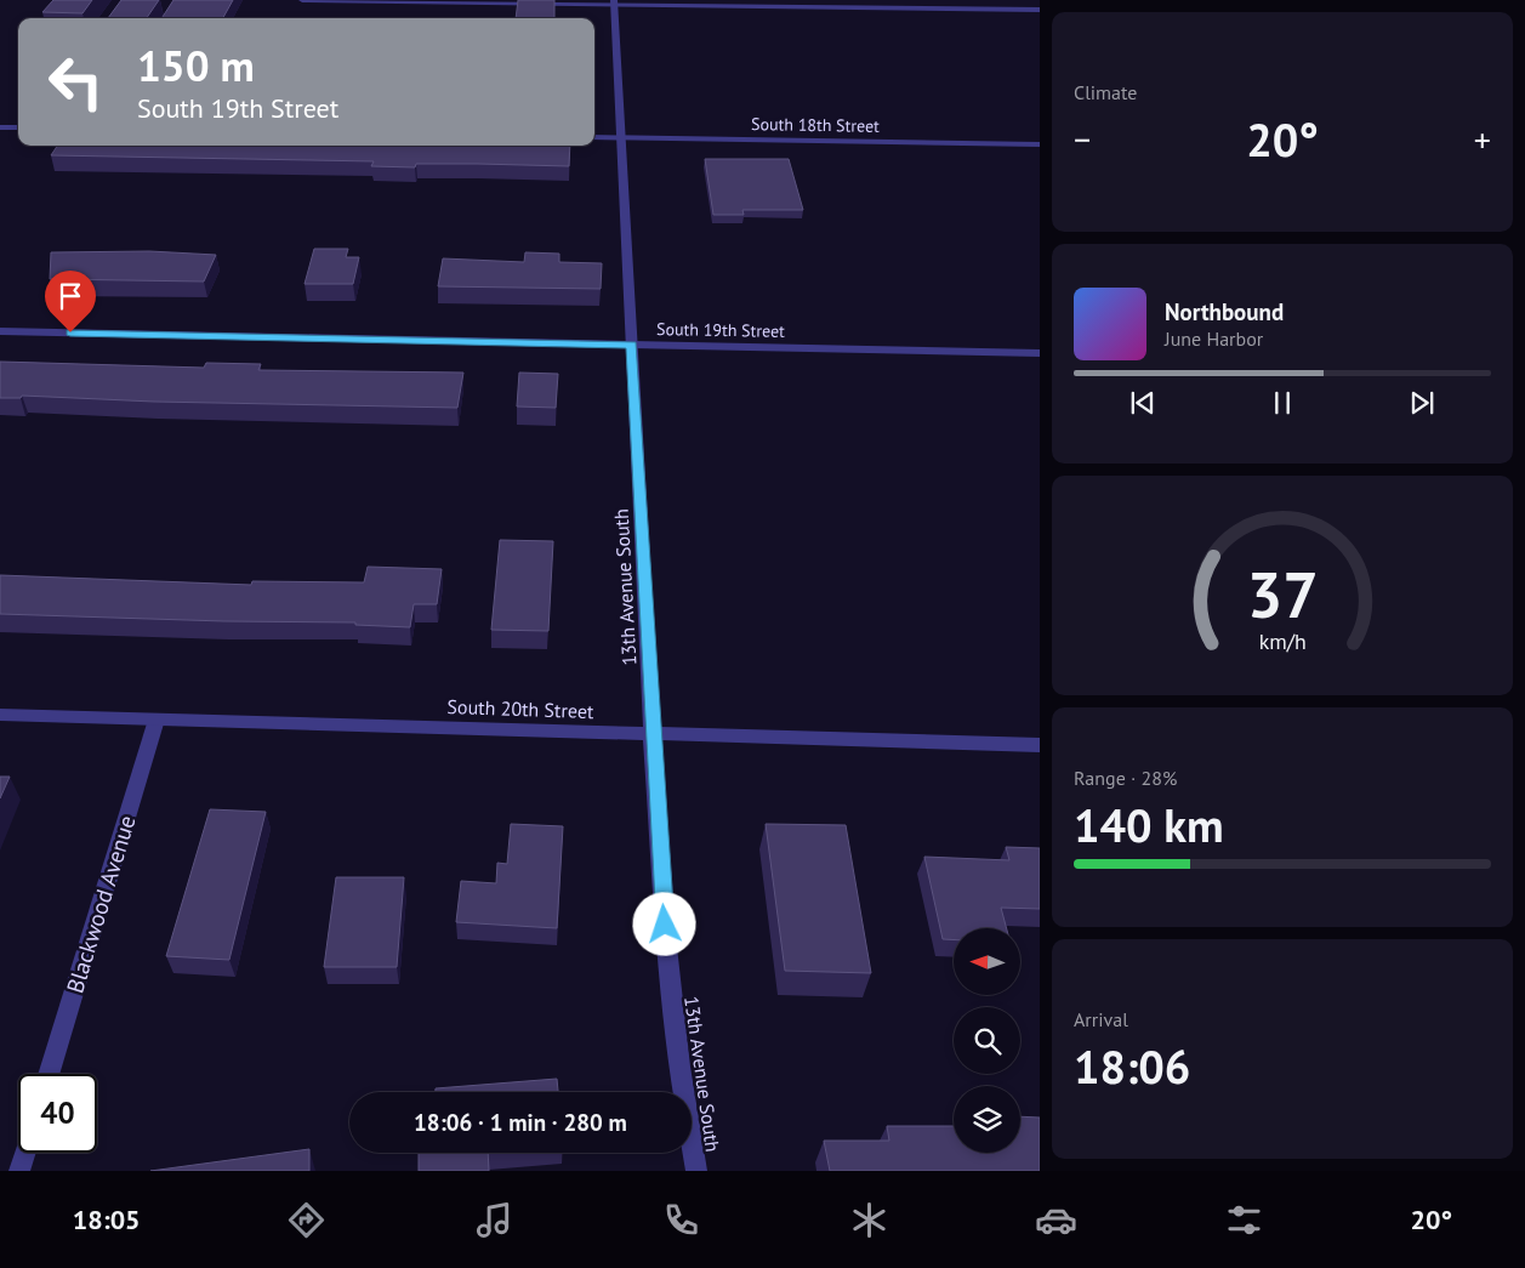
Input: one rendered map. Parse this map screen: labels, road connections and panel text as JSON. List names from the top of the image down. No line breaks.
{"streets":{"street":["South 18th Street","South 19th Street","13th Avenue South","South 20th Street","Blackwood Avenue"]},"crossings":[["South 18th Street","13th Avenue South"],["South 19th Street","13th Avenue South"],["13th Avenue South","South 20th Street"],["South 20th Street","Blackwood Avenue"]],"north":"left","page":{"tile":["Climate",["Range · 28%","140 km"],["Arrival","18:06"]],"turn":["150 m","South 19th Street"],"heat":["−","20°","+"],"song":["Northbound","June Harbor"],"limit":"40","trip":"18:06 · 1 min · 280 m","tabs":["18:05","20°"],"gauge":["37","km/h"]}}
